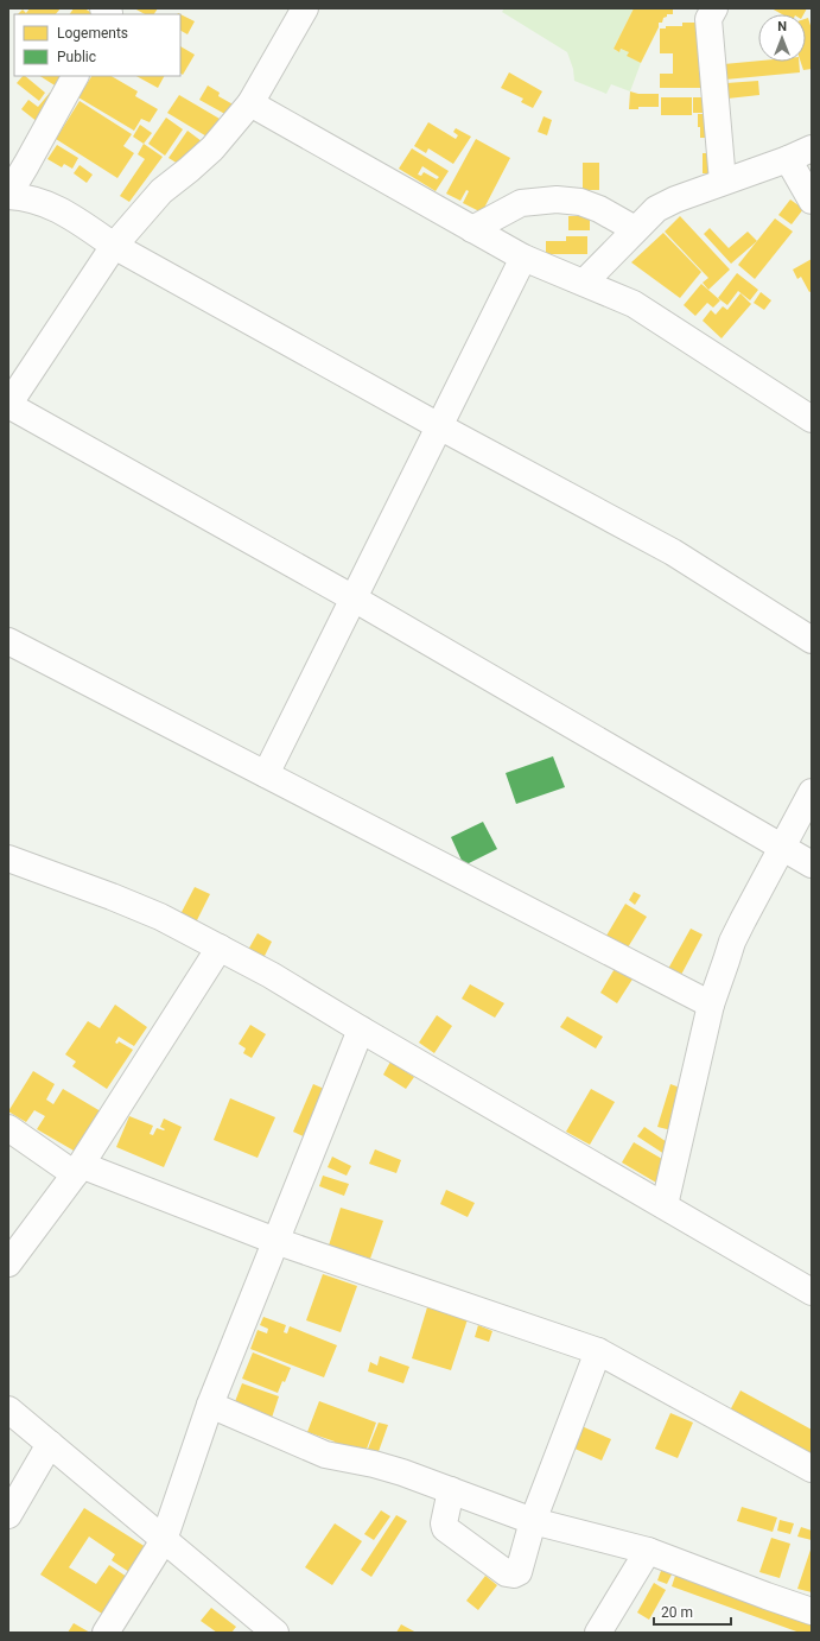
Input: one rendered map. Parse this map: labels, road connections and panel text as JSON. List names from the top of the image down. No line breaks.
{"legend":["Logements","Public"],"scale_bar":"20 m","north":"top"}
